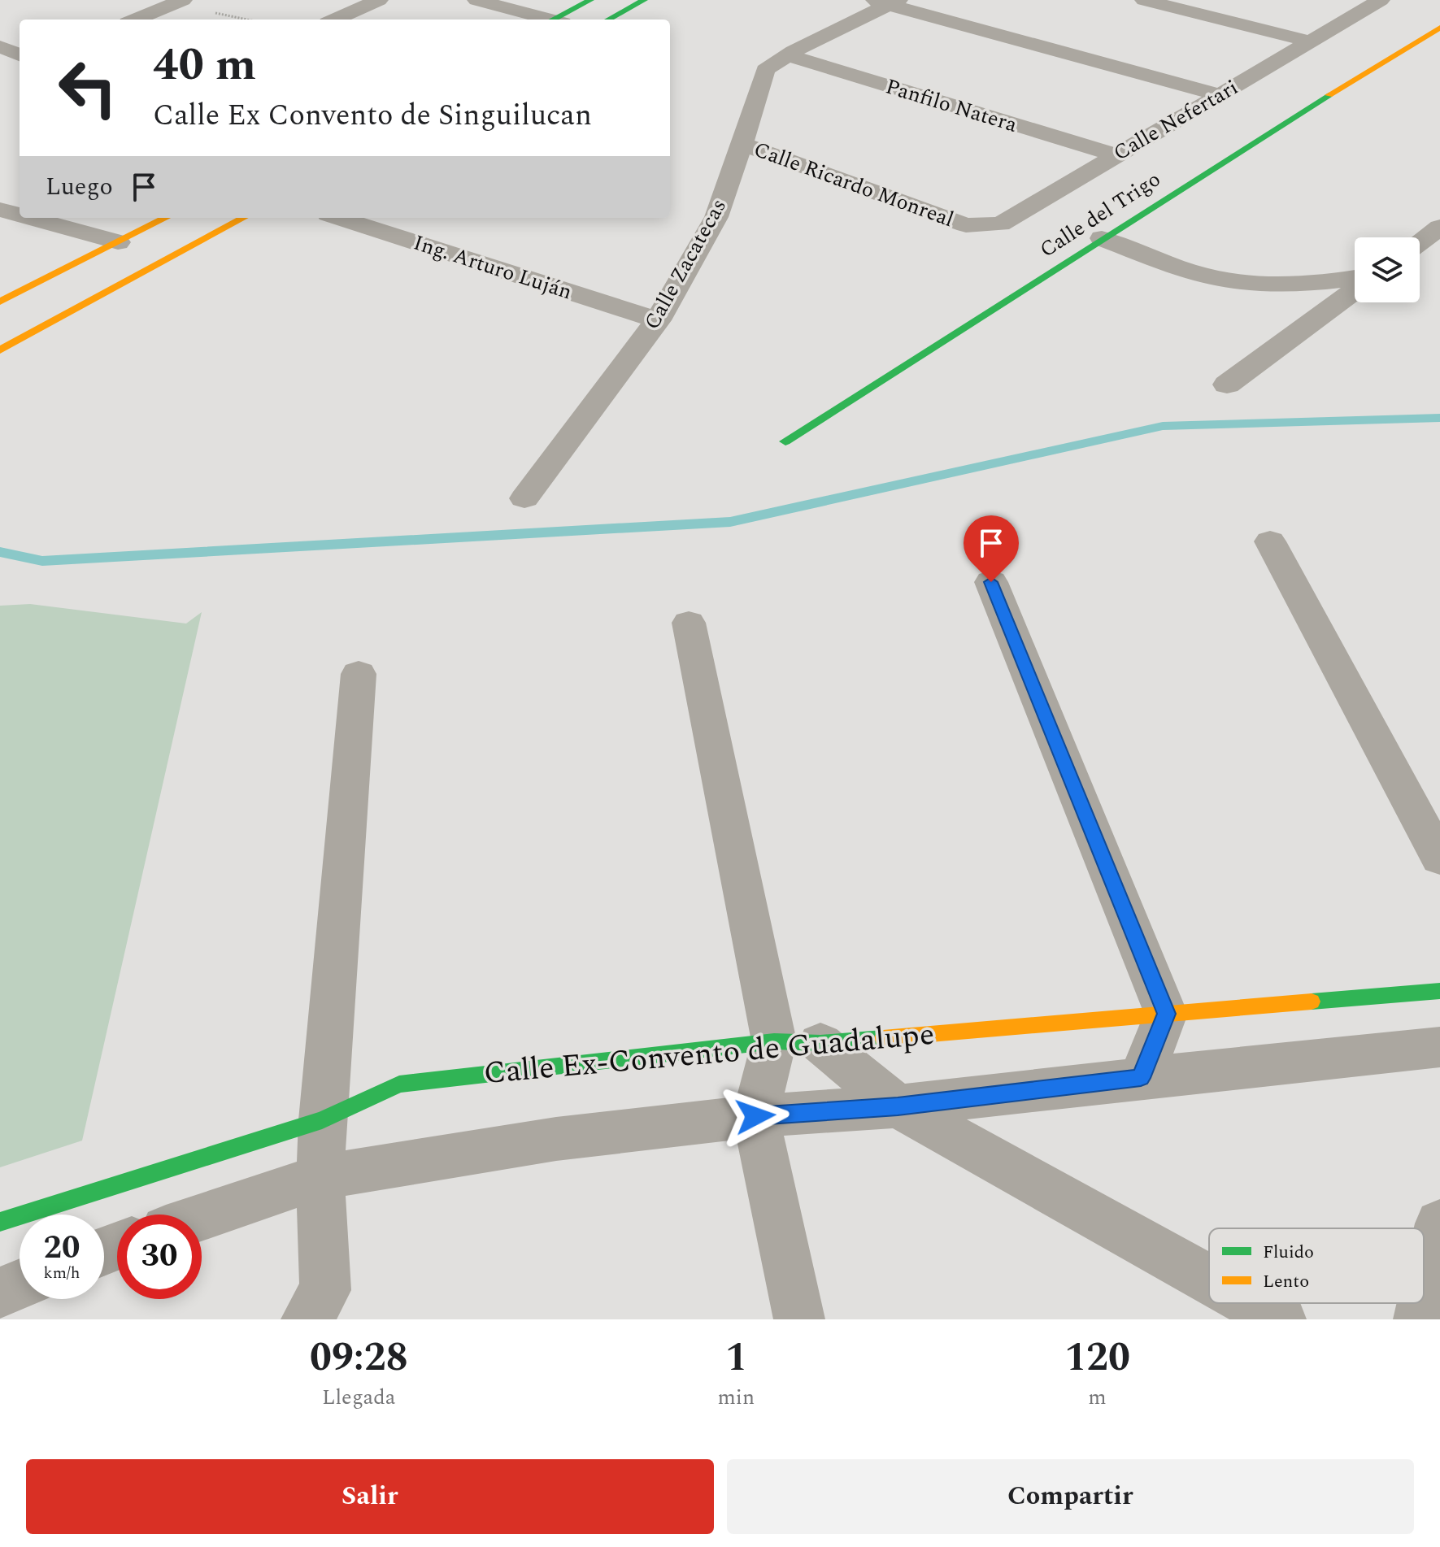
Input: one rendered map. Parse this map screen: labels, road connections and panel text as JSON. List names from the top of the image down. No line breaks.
{"streets":{"street":["Panfilo Natera","Calle Nefertari","Calle Ricardo Monreal","Calle del Trigo","Calle Zacatecas","Ing. Arturo Luján","Calle Ex-Convento de Guadalupe"]},"crossings":[["Panfilo Natera","Calle Nefertari"],["Panfilo Natera","Calle Zacatecas"],["Calle Nefertari","Calle Ricardo Monreal"],["Calle Ricardo Monreal","Calle Zacatecas"],["Calle Zacatecas","Ing. Arturo Luján"]],"legend":["Fluido","Lento"],"page":{"turn":["40 m","Calle Ex Convento de Singuilucan"],"then":"Luego","speed":"20 km/h","limit":"30","eta":["09:28","Llegada","1","min","120","m"],"buttons":["Salir","Compartir"]}}
